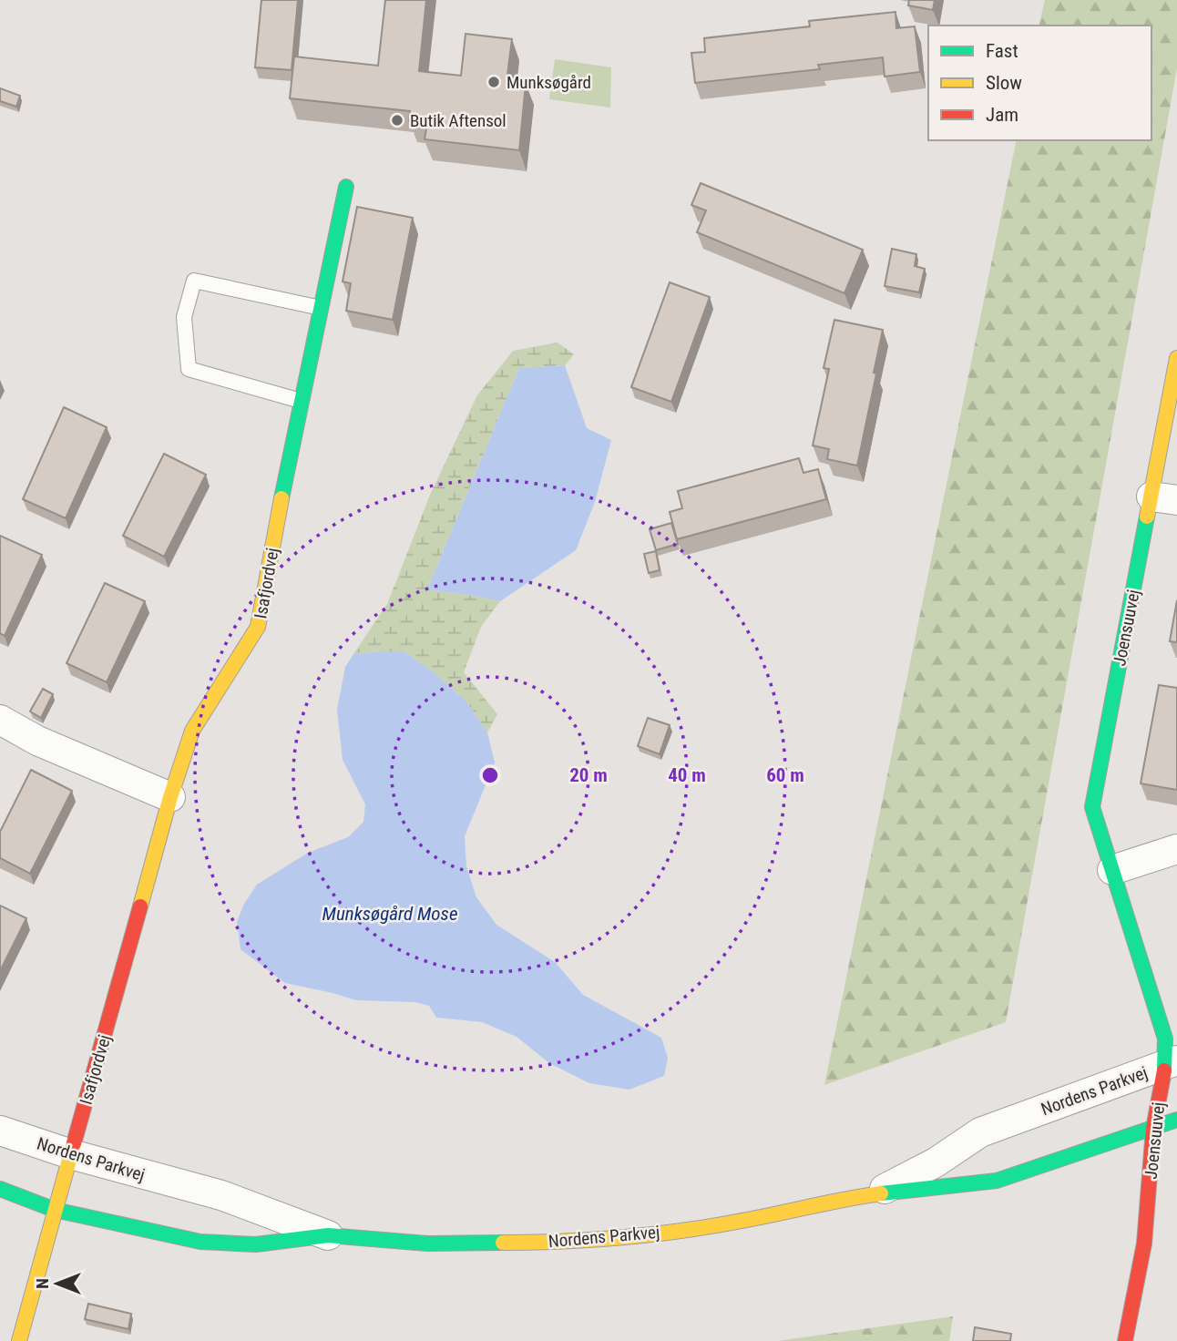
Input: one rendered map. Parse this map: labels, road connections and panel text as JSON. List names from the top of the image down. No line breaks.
{"streets":{"street":["Isafjordvej","Joensuuvej","Nordens Parkvej"]},"crossings":[["Isafjordvej","Nordens Parkvej"],["Joensuuvej","Nordens Parkvej"]],"water":["Munksøgård Mose"],"places":["Munksøgård","Butik Aftensol"],"legend":["Fast","Slow","Jam"],"north":"left","rings":["20 m","40 m","60 m"]}
